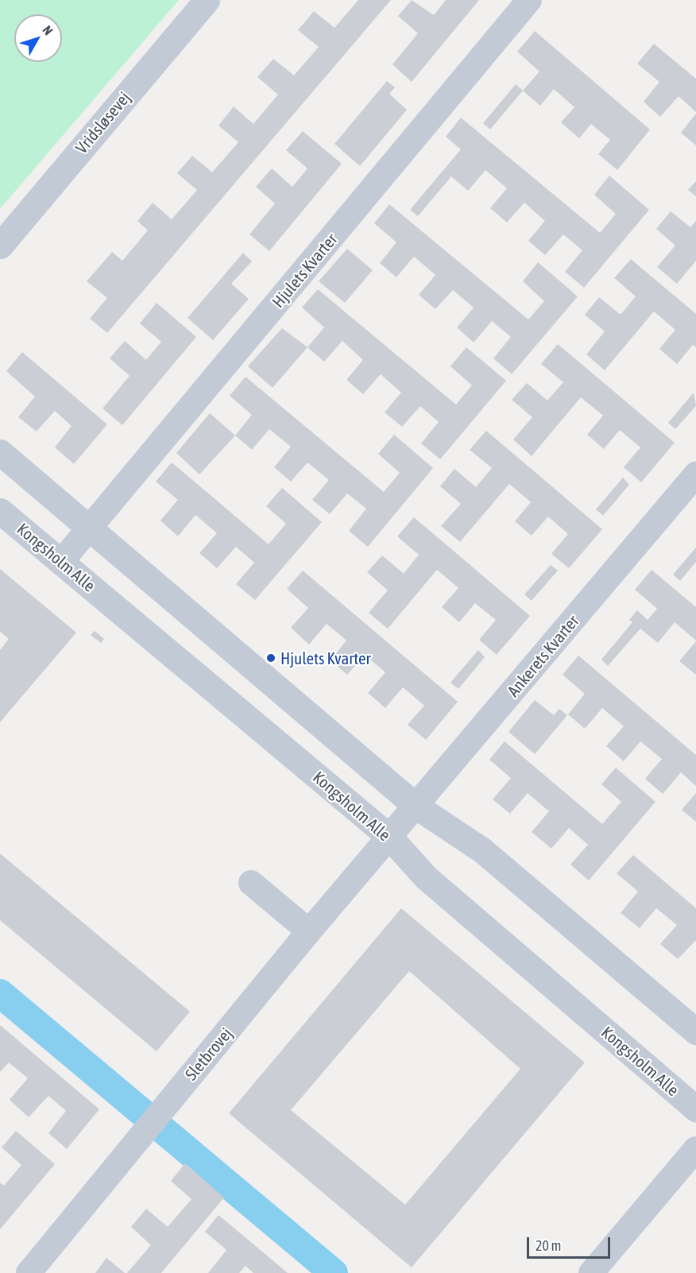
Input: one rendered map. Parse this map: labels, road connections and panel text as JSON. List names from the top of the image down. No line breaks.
{"streets":{"street":["Vridsløsevej","Hjulets Kvarter","Kongsholm Alle","Ankerets Kvarter","Sletbrovej"]},"crossings":[["Hjulets Kvarter","Kongsholm Alle"],["Kongsholm Alle","Ankerets Kvarter"],["Kongsholm Alle","Sletbrovej"],["Ankerets Kvarter","Sletbrovej"]],"places":["Hjulets Kvarter"],"scale_bar":"20 m","north":"top right"}
